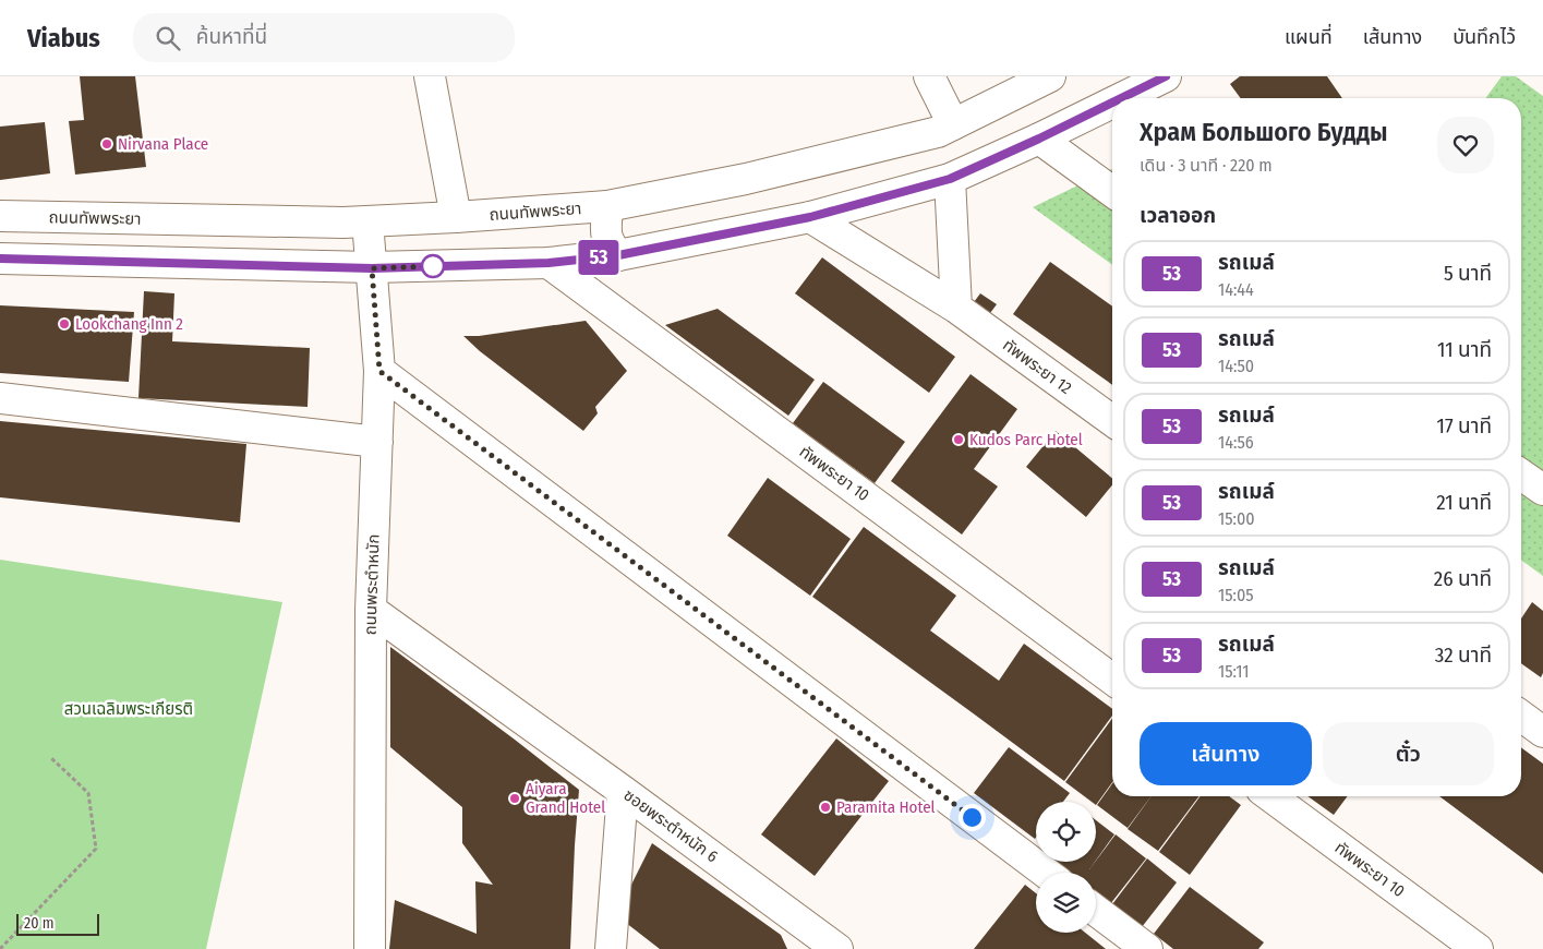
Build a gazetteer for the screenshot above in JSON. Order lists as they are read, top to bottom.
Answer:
{
  "streets": {
    "street": [
      "ถนนทัพพระยา",
      "ทัพพระยา 12",
      "ทัพพระยา 10",
      "ถนนพระตำหนัก",
      "ซอยพระตำหนัก 6"
    ]
  },
  "crossings": [
    ["ถนนทัพพระยา", "ถนนพระตำหนัก"],
    ["ถนนพระตำหนัก", "ซอยพระตำหนัก 6"]
  ],
  "parks": ["สวนเฉลิมพระเกียรติ"],
  "places": [
    "Nirvana Place",
    "Lookchang Inn 2",
    "Kudos Parc Hotel",
    "Aiyara Grand Hotel",
    "Paramita Hotel"
  ],
  "lines": ["bus line 53"],
  "scale_bar": "20 m",
  "page": {
    "header": "Viabus",
    "search": "ค้นหาที่นี่",
    "nav": ["แผนที่", "เส้นทาง", "บันทึกไว้"],
    "on_map": "53",
    "heading": [
      ["Храм Большого Будды", "เดิน · 3 นาที · 220 m"],
      "เวลาออก"
    ],
    "list": [
      {
        "mark": "53",
        "name": "รถเมล์",
        "note": "14:44",
        "value": "5 นาที"
      },
      {
        "mark": "53",
        "name": "รถเมล์",
        "note": "14:50",
        "value": "11 นาที"
      },
      {
        "mark": "53",
        "name": "รถเมล์",
        "note": "14:56",
        "value": "17 นาที"
      },
      {
        "mark": "53",
        "name": "รถเมล์",
        "note": "15:00",
        "value": "21 นาที"
      },
      {
        "mark": "53",
        "name": "รถเมล์",
        "note": "15:05",
        "value": "26 นาที"
      },
      {
        "mark": "53",
        "name": "รถเมล์",
        "note": "15:11",
        "value": "32 นาที"
      }
    ],
    "buttons": ["เส้นทาง", "ตั๋ว"],
    "scale": "20 m"
  }
}
